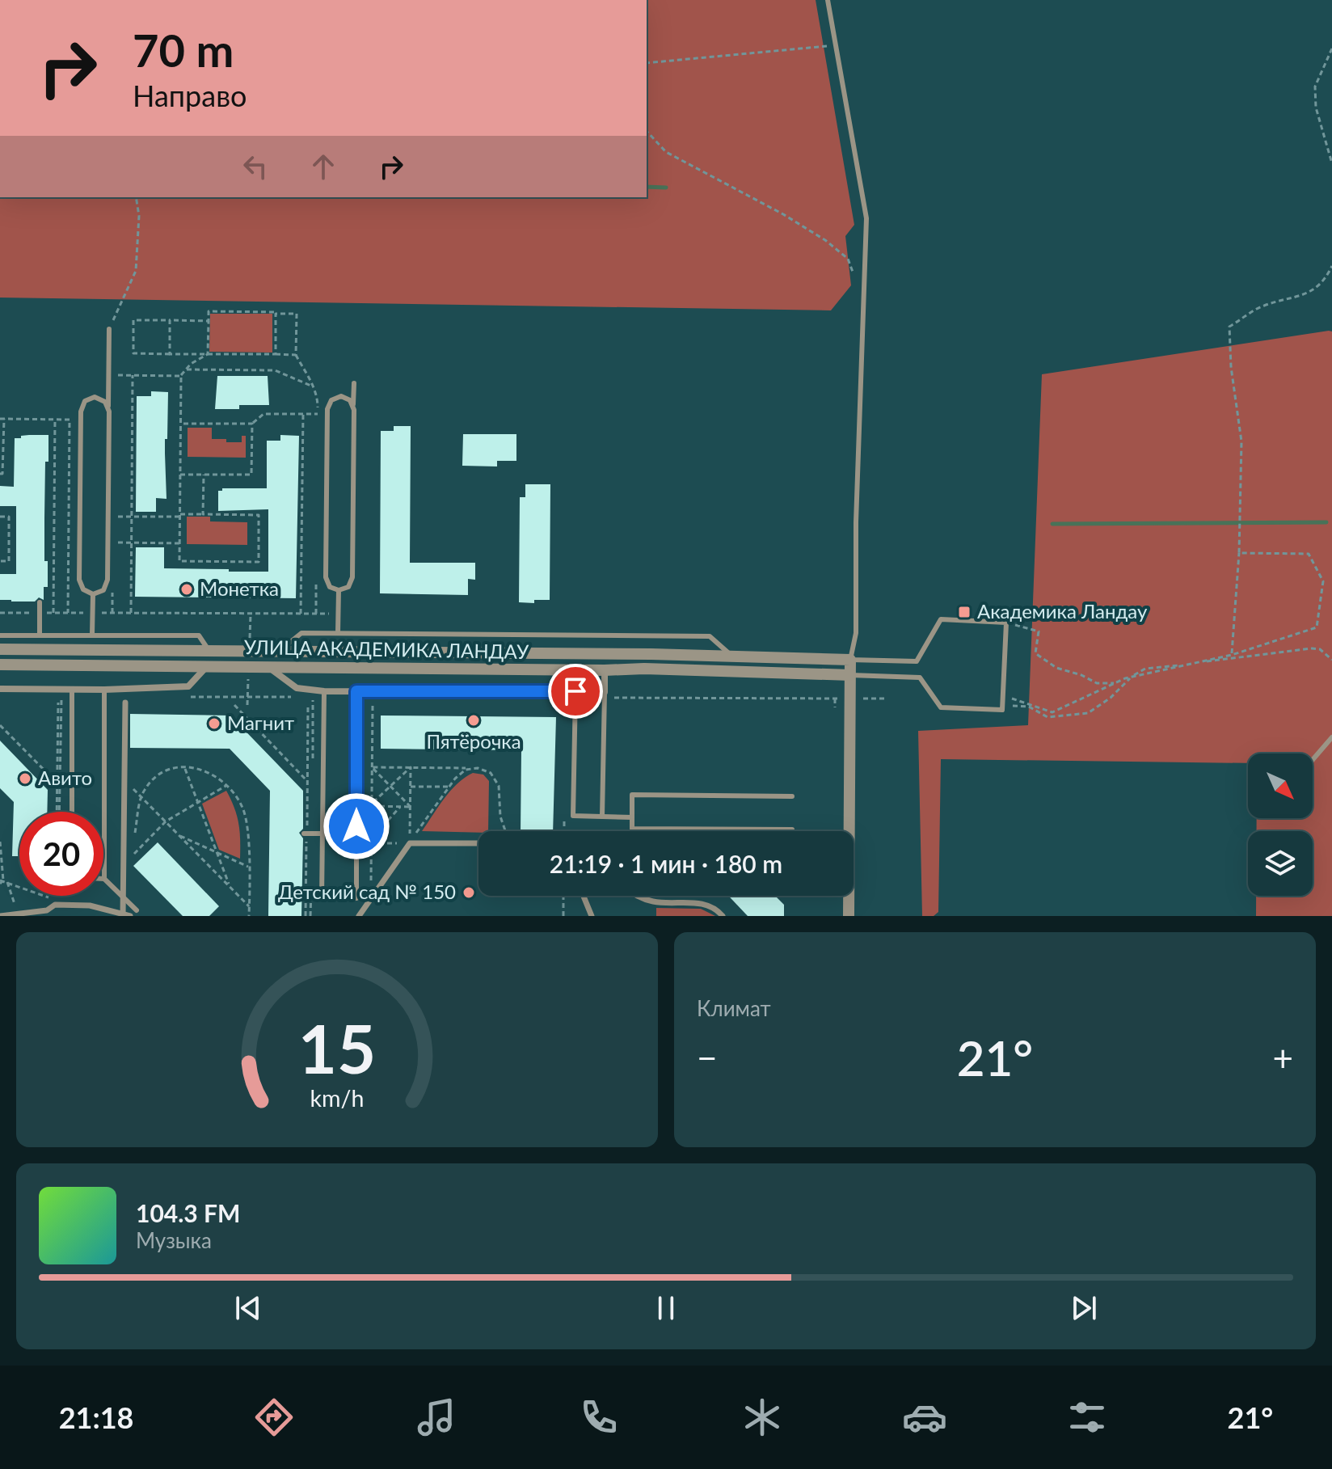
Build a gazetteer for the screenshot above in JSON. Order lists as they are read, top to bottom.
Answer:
{
  "streets": {
    "street": ["УЛИЦА АКАДЕМИКА ЛАНДАУ"]
  },
  "places": {
    "other": [
      "Монетка",
      "Пятёрочка",
      "Магнит",
      "Авито",
      "Детский сад № 150"
    ],
    "transit": ["Академика Ландау"]
  },
  "north": "bottom right",
  "page": {
    "turn": ["70 m", "Направо"],
    "limit": "20",
    "trip": "21:19 · 1 мин · 180 m",
    "tile": "Климат",
    "heat": ["−", "21°", "+"],
    "song": ["104.3 FM", "Музыка"],
    "tabs": ["21:18", "21°"],
    "gauge": ["15", "km/h"]
  }
}
